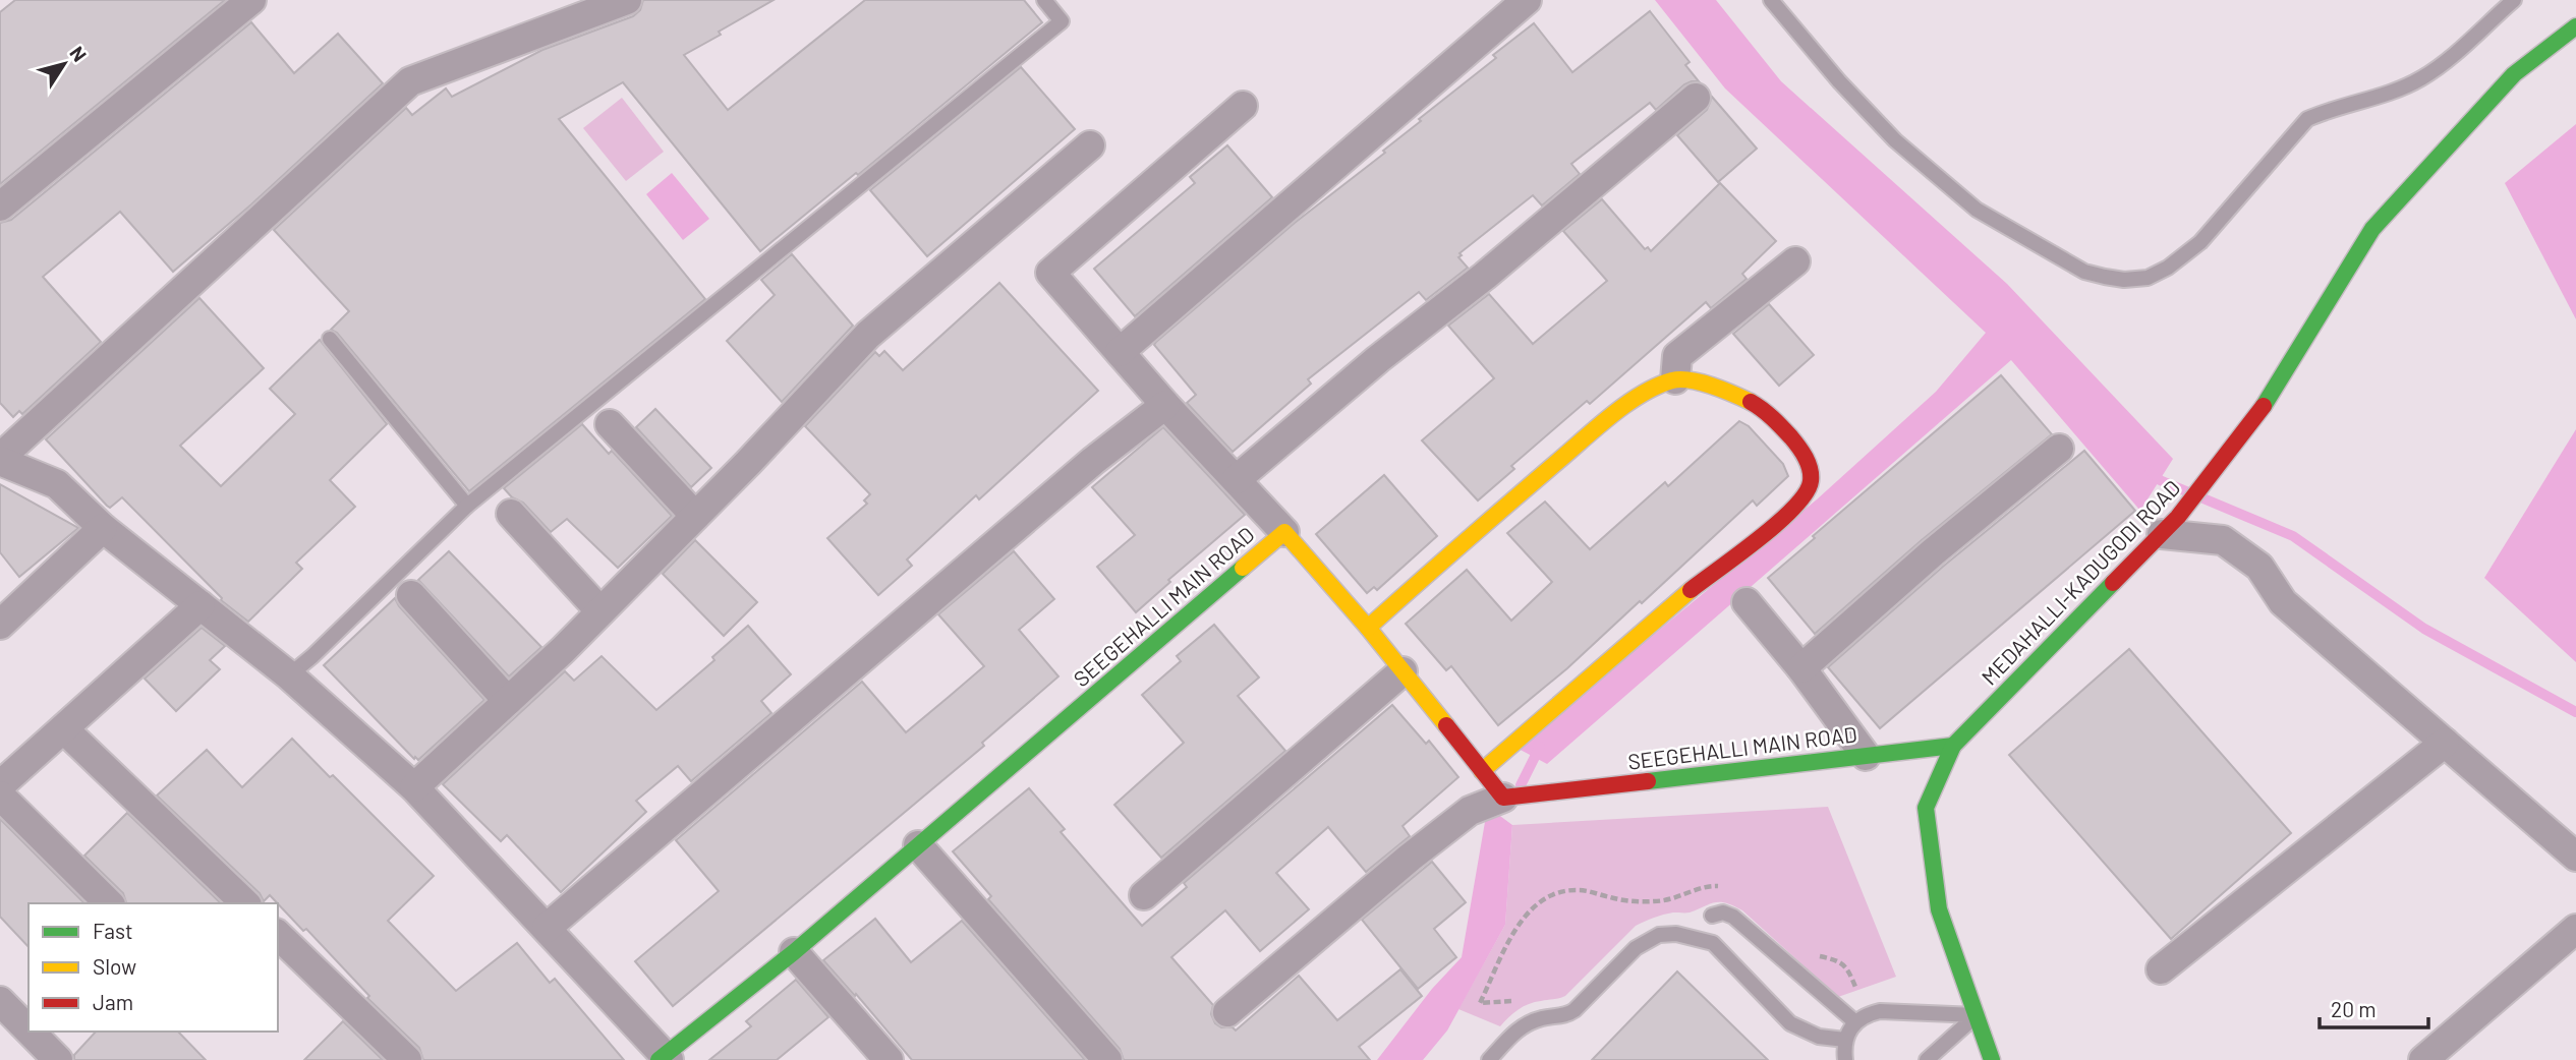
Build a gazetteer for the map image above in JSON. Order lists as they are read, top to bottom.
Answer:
{
  "streets": {
    "street": ["MEDAHALLI-KADUGODI ROAD", "SEEGEHALLI MAIN ROAD"]
  },
  "crossings": [
    ["MEDAHALLI-KADUGODI ROAD", "SEEGEHALLI MAIN ROAD"]
  ],
  "legend": ["Fast", "Slow", "Jam"],
  "scale_bar": "20 m",
  "north": "top right"
}
